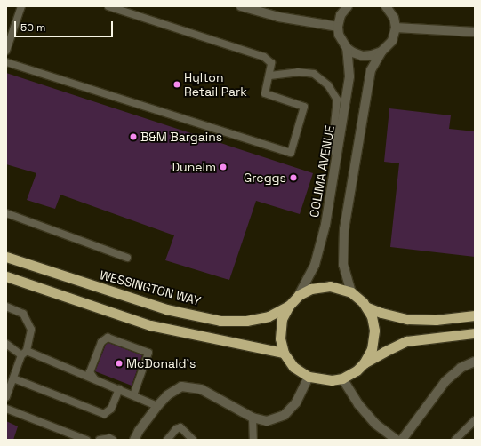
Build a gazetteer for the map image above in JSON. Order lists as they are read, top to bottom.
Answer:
{
  "streets": {
    "highway": ["WESSINGTON WAY"],
    "street": ["COLIMA AVENUE"]
  },
  "crossings": [
    ["COLIMA AVENUE", "WESSINGTON WAY"]
  ],
  "places": [
    "Hylton Retail Park",
    "B&M Bargains",
    "Dunelm",
    "Greggs",
    "McDonald's"
  ],
  "scale_bar": "50 m"
}
